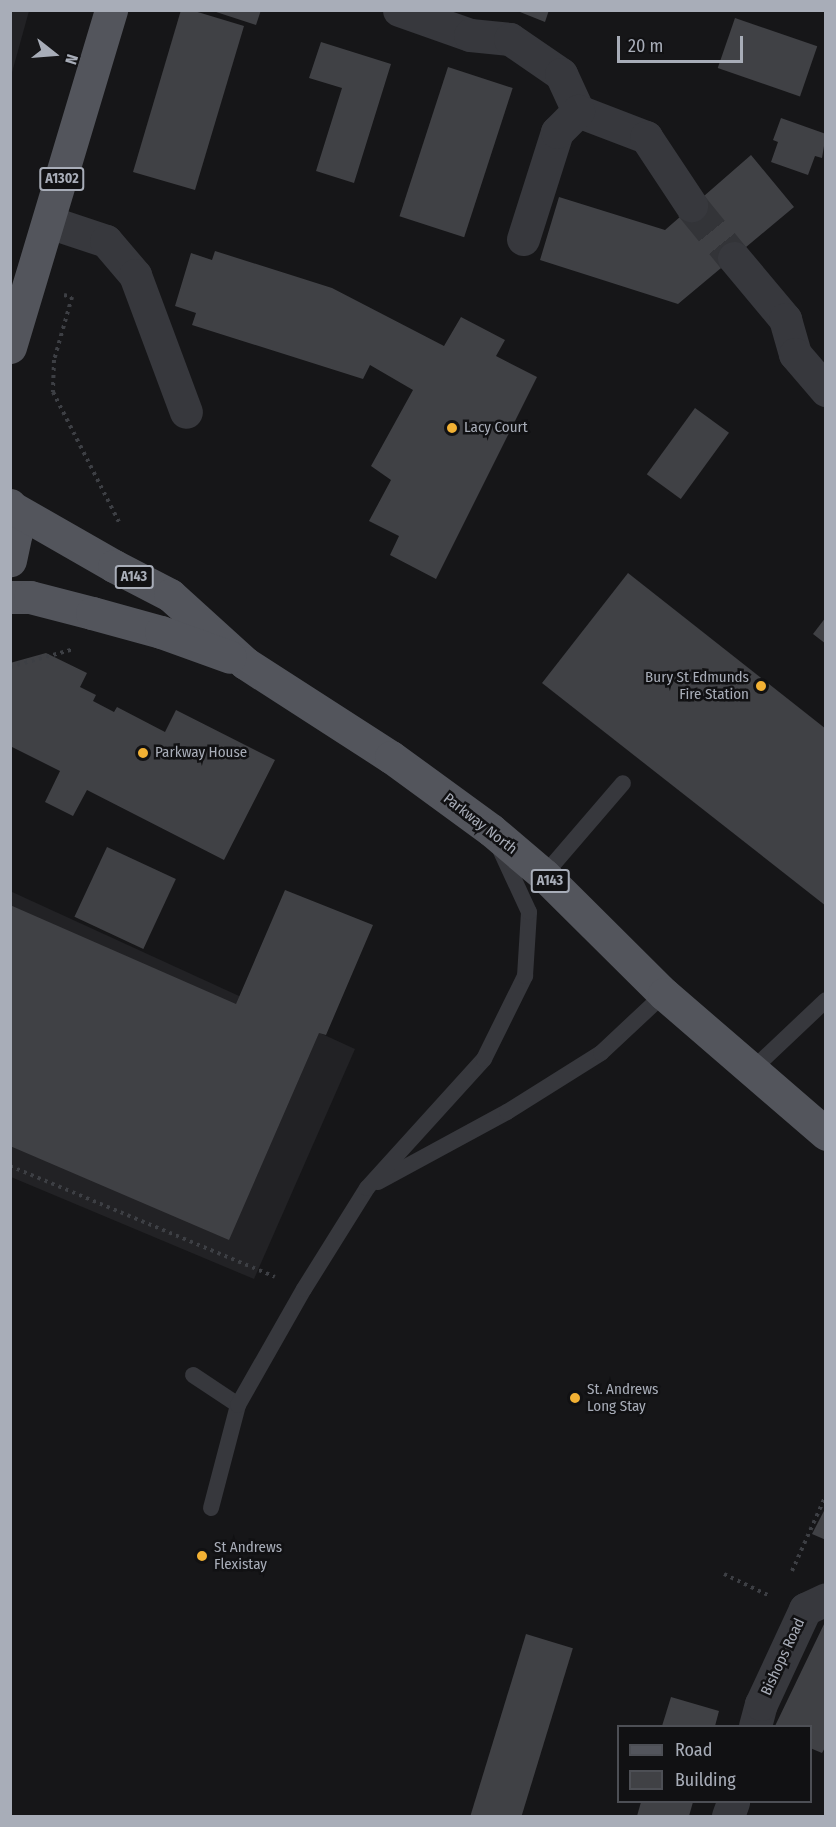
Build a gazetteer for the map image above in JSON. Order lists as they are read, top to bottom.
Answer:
{
  "streets": {
    "main road": ["A1302", "A143", "Parkway North"],
    "street": ["Bishops Road"]
  },
  "places": [
    "Lacy Court",
    "Bury St Edmunds Fire Station",
    "Parkway House",
    "St. Andrews Long Stay",
    "St Andrews Flexistay"
  ],
  "legend": ["Road", "Building"],
  "scale_bar": "20 m",
  "north": "right"
}
